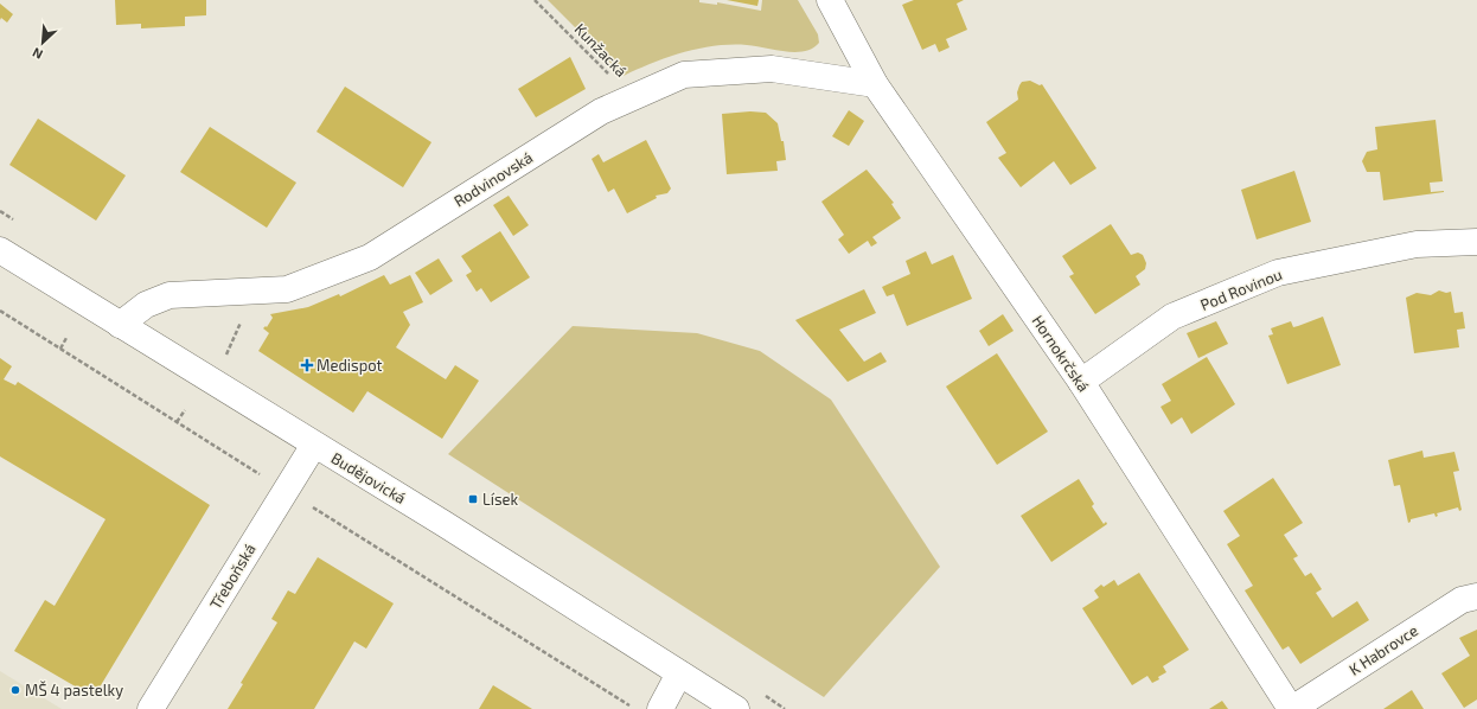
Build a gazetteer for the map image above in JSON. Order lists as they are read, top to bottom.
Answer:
{
  "streets": {
    "street": [
      "Rodvinovská",
      "Pod Rovinou",
      "Hornokrčská",
      "Budějovická",
      "Třeboňská",
      "K Habrovce"
    ],
    "path": ["Kunžacká"]
  },
  "crossings": [
    ["Kunžacká", "Rodvinovská"],
    ["Rodvinovská", "Hornokrčská"],
    ["Rodvinovská", "Budějovická"],
    ["Pod Rovinou", "Hornokrčská"],
    ["Hornokrčská", "K Habrovce"],
    ["Budějovická", "Třeboňská"]
  ],
  "places": {
    "health": ["Medispot"],
    "transit": ["Lísek"],
    "other": ["MŠ 4 pastelky"]
  },
  "north": "bottom left"
}
